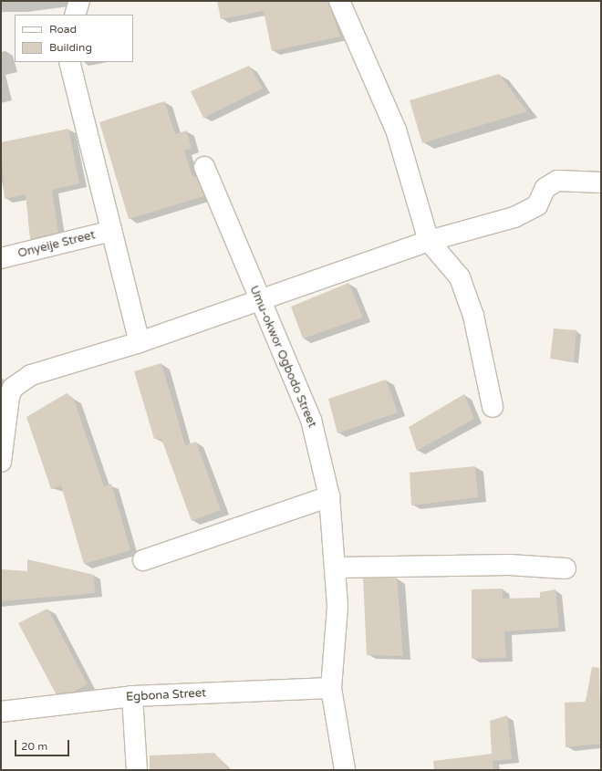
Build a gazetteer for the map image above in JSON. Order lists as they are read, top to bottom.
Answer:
{
  "streets": {
    "street": ["Onyeije Street", "Umu-okwor Ogbodo Street", "Egbona Street"]
  },
  "crossings": [
    ["Umu-okwor Ogbodo Street", "Egbona Street"]
  ],
  "legend": ["Road", "Building"],
  "scale_bar": "20 m"
}
